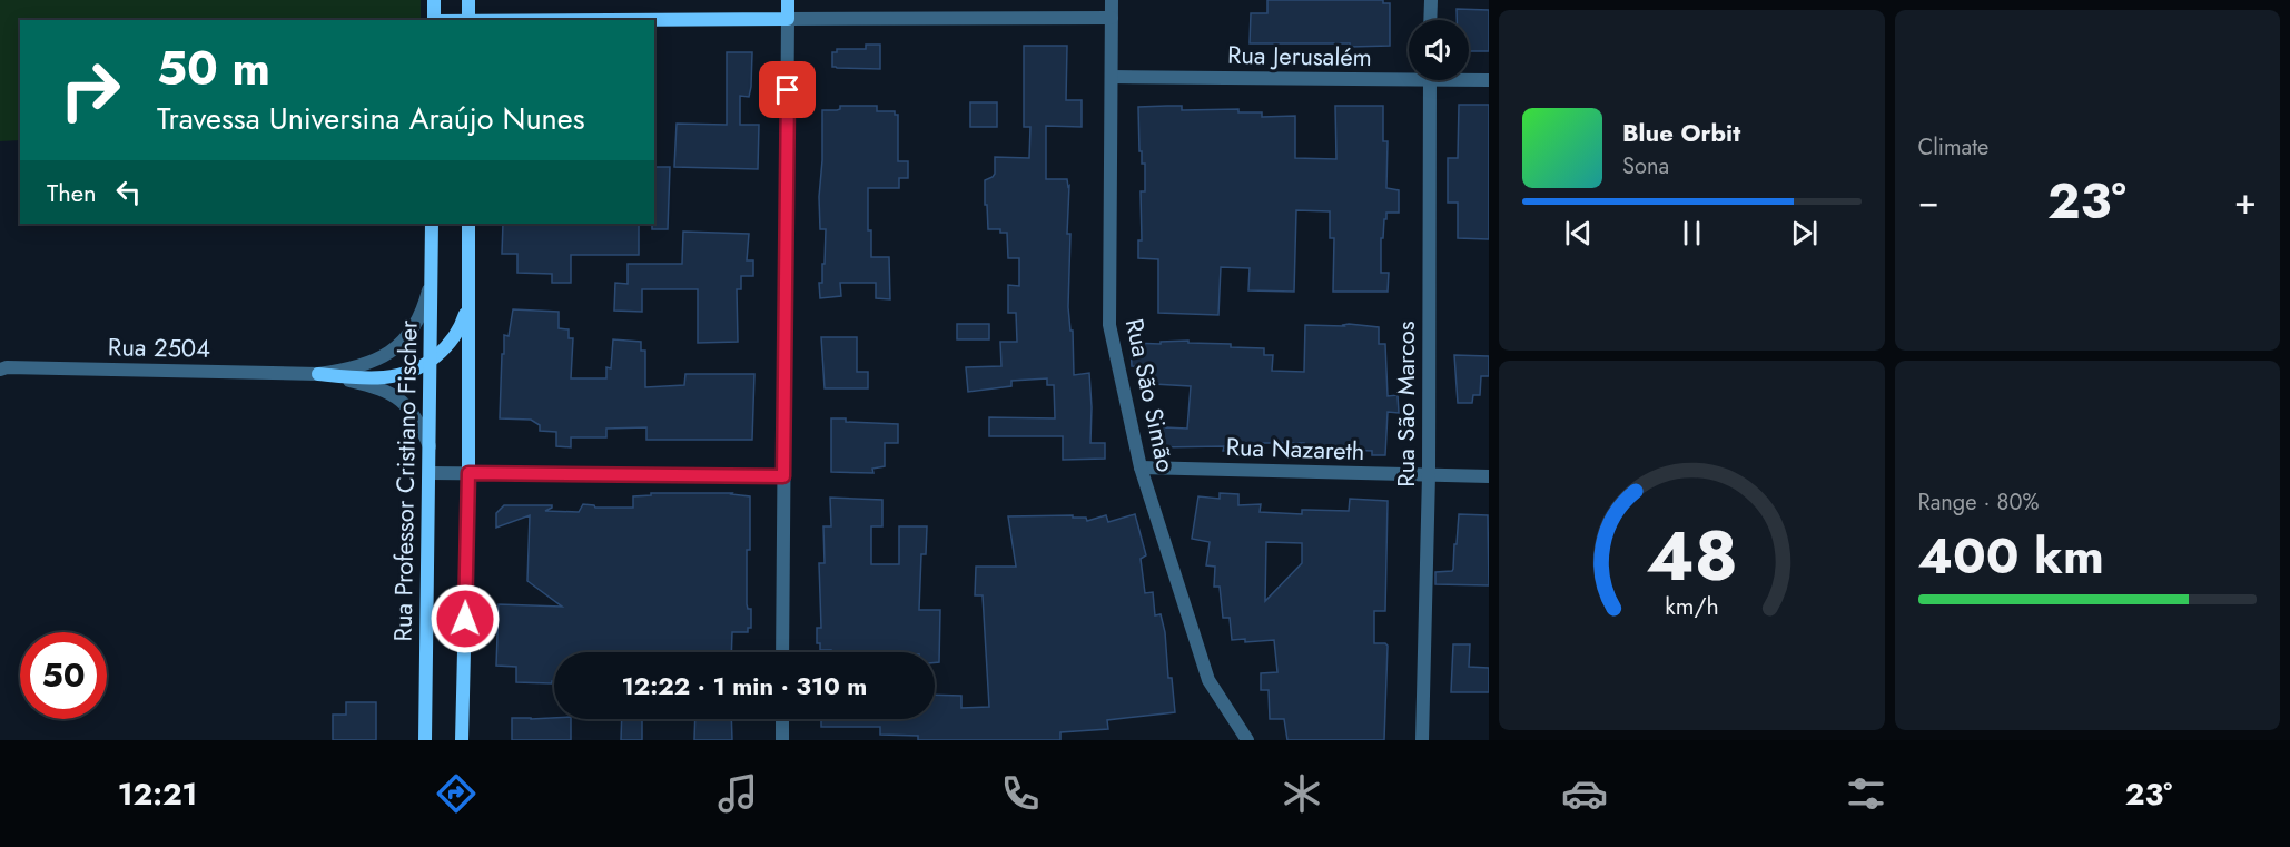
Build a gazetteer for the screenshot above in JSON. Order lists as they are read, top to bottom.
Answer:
{
  "streets": {
    "main road": ["Rua Professor Cristiano Fischer"],
    "street": [
      "Rua Jerusalém",
      "Rua 2504",
      "Rua São Simão",
      "Rua São Marcos",
      "Rua Nazareth"
    ]
  },
  "crossings": [
    ["Rua Jerusalém", "Rua São Simão"],
    ["Rua 2504", "Rua Professor Cristiano Fischer"],
    ["Rua São Simão", "Rua Nazareth"],
    ["Rua São Marcos", "Rua Nazareth"]
  ],
  "page": {
    "tile": [
      "Climate",
      ["Range · 80%", "400 km"]
    ],
    "turn": ["50 m", "Travessa Universina Araújo Nunes"],
    "song": ["Blue Orbit", "Sona"],
    "then": "Then",
    "heat": ["−", "23°", "+"],
    "limit": "50",
    "trip": "12:22 · 1 min · 310 m",
    "tabs": ["12:21", "23°"],
    "gauge": ["48", "km/h"]
  }
}
